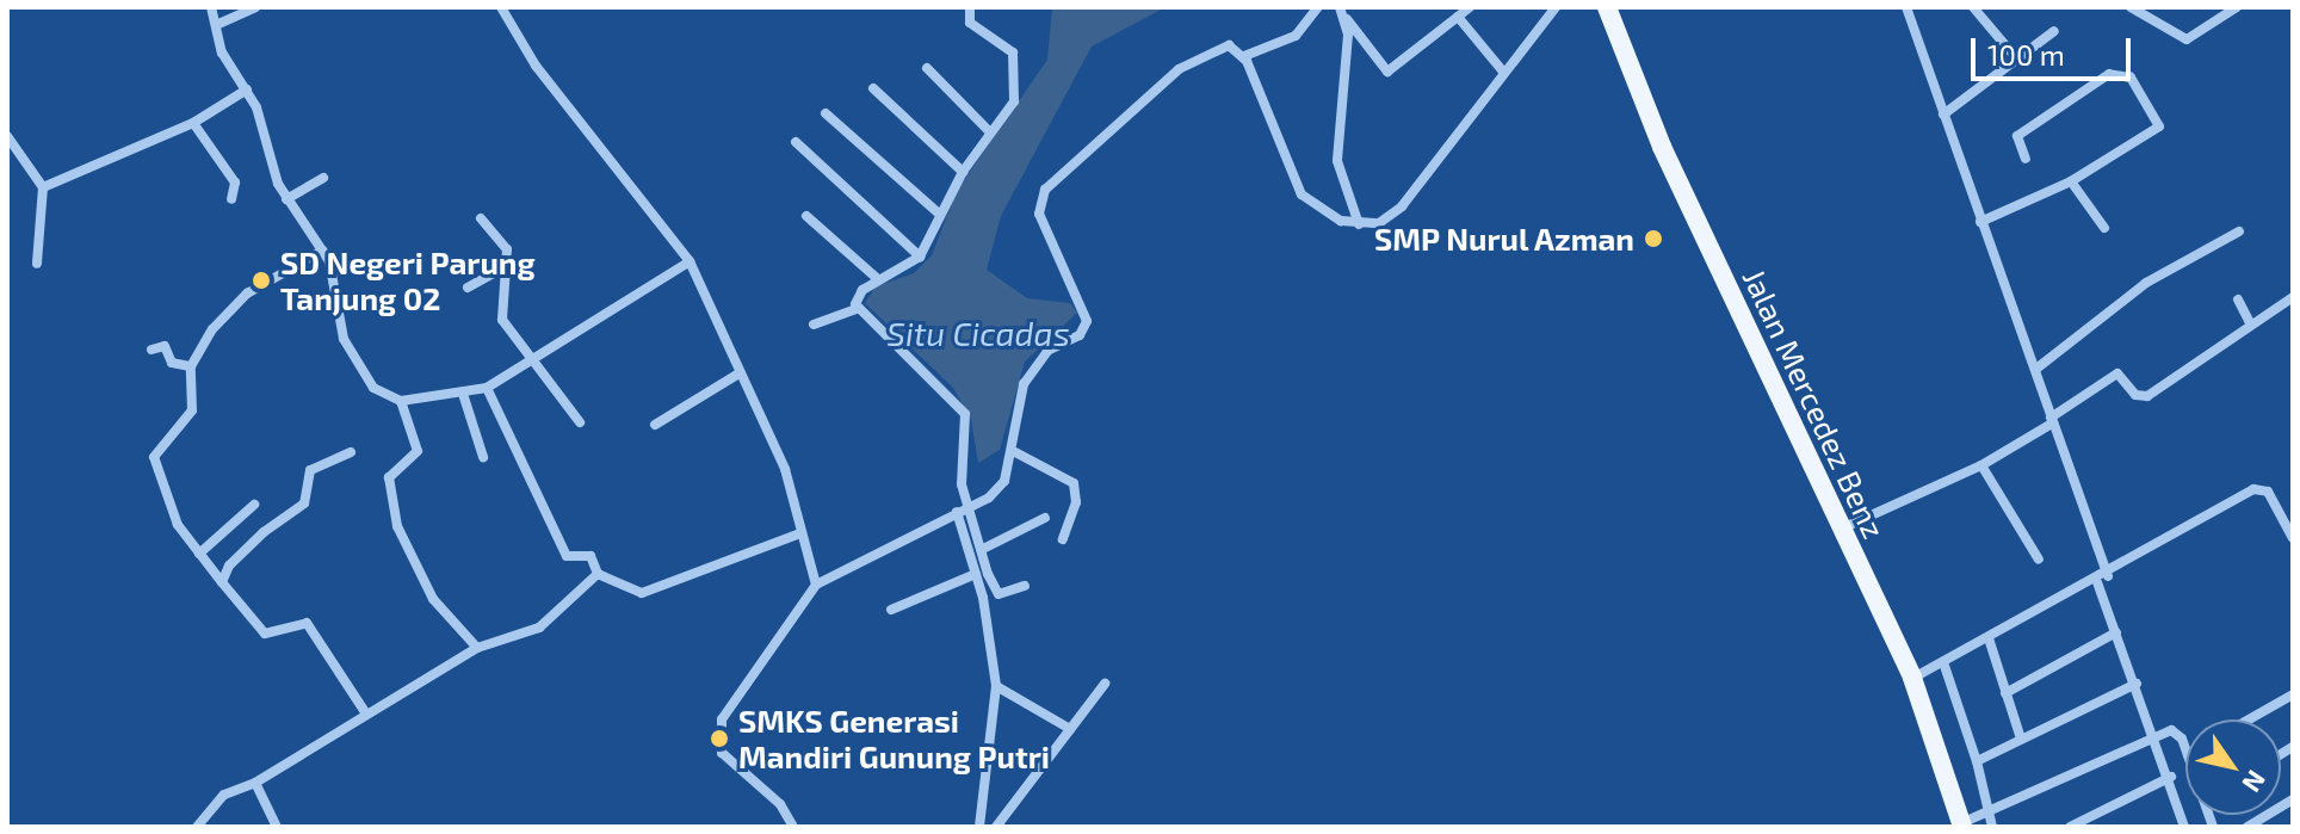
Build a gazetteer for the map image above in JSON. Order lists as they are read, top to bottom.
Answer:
{
  "streets": {
    "main road": ["Jalan Mercedez Benz"]
  },
  "water": ["Situ Cicadas"],
  "places": ["SMP Nurul Azman", "SD Negeri Parung Tanjung 02", "SMKS Generasi Mandiri Gunung Putri"],
  "scale_bar": "100 m",
  "north": "bottom right"
}
